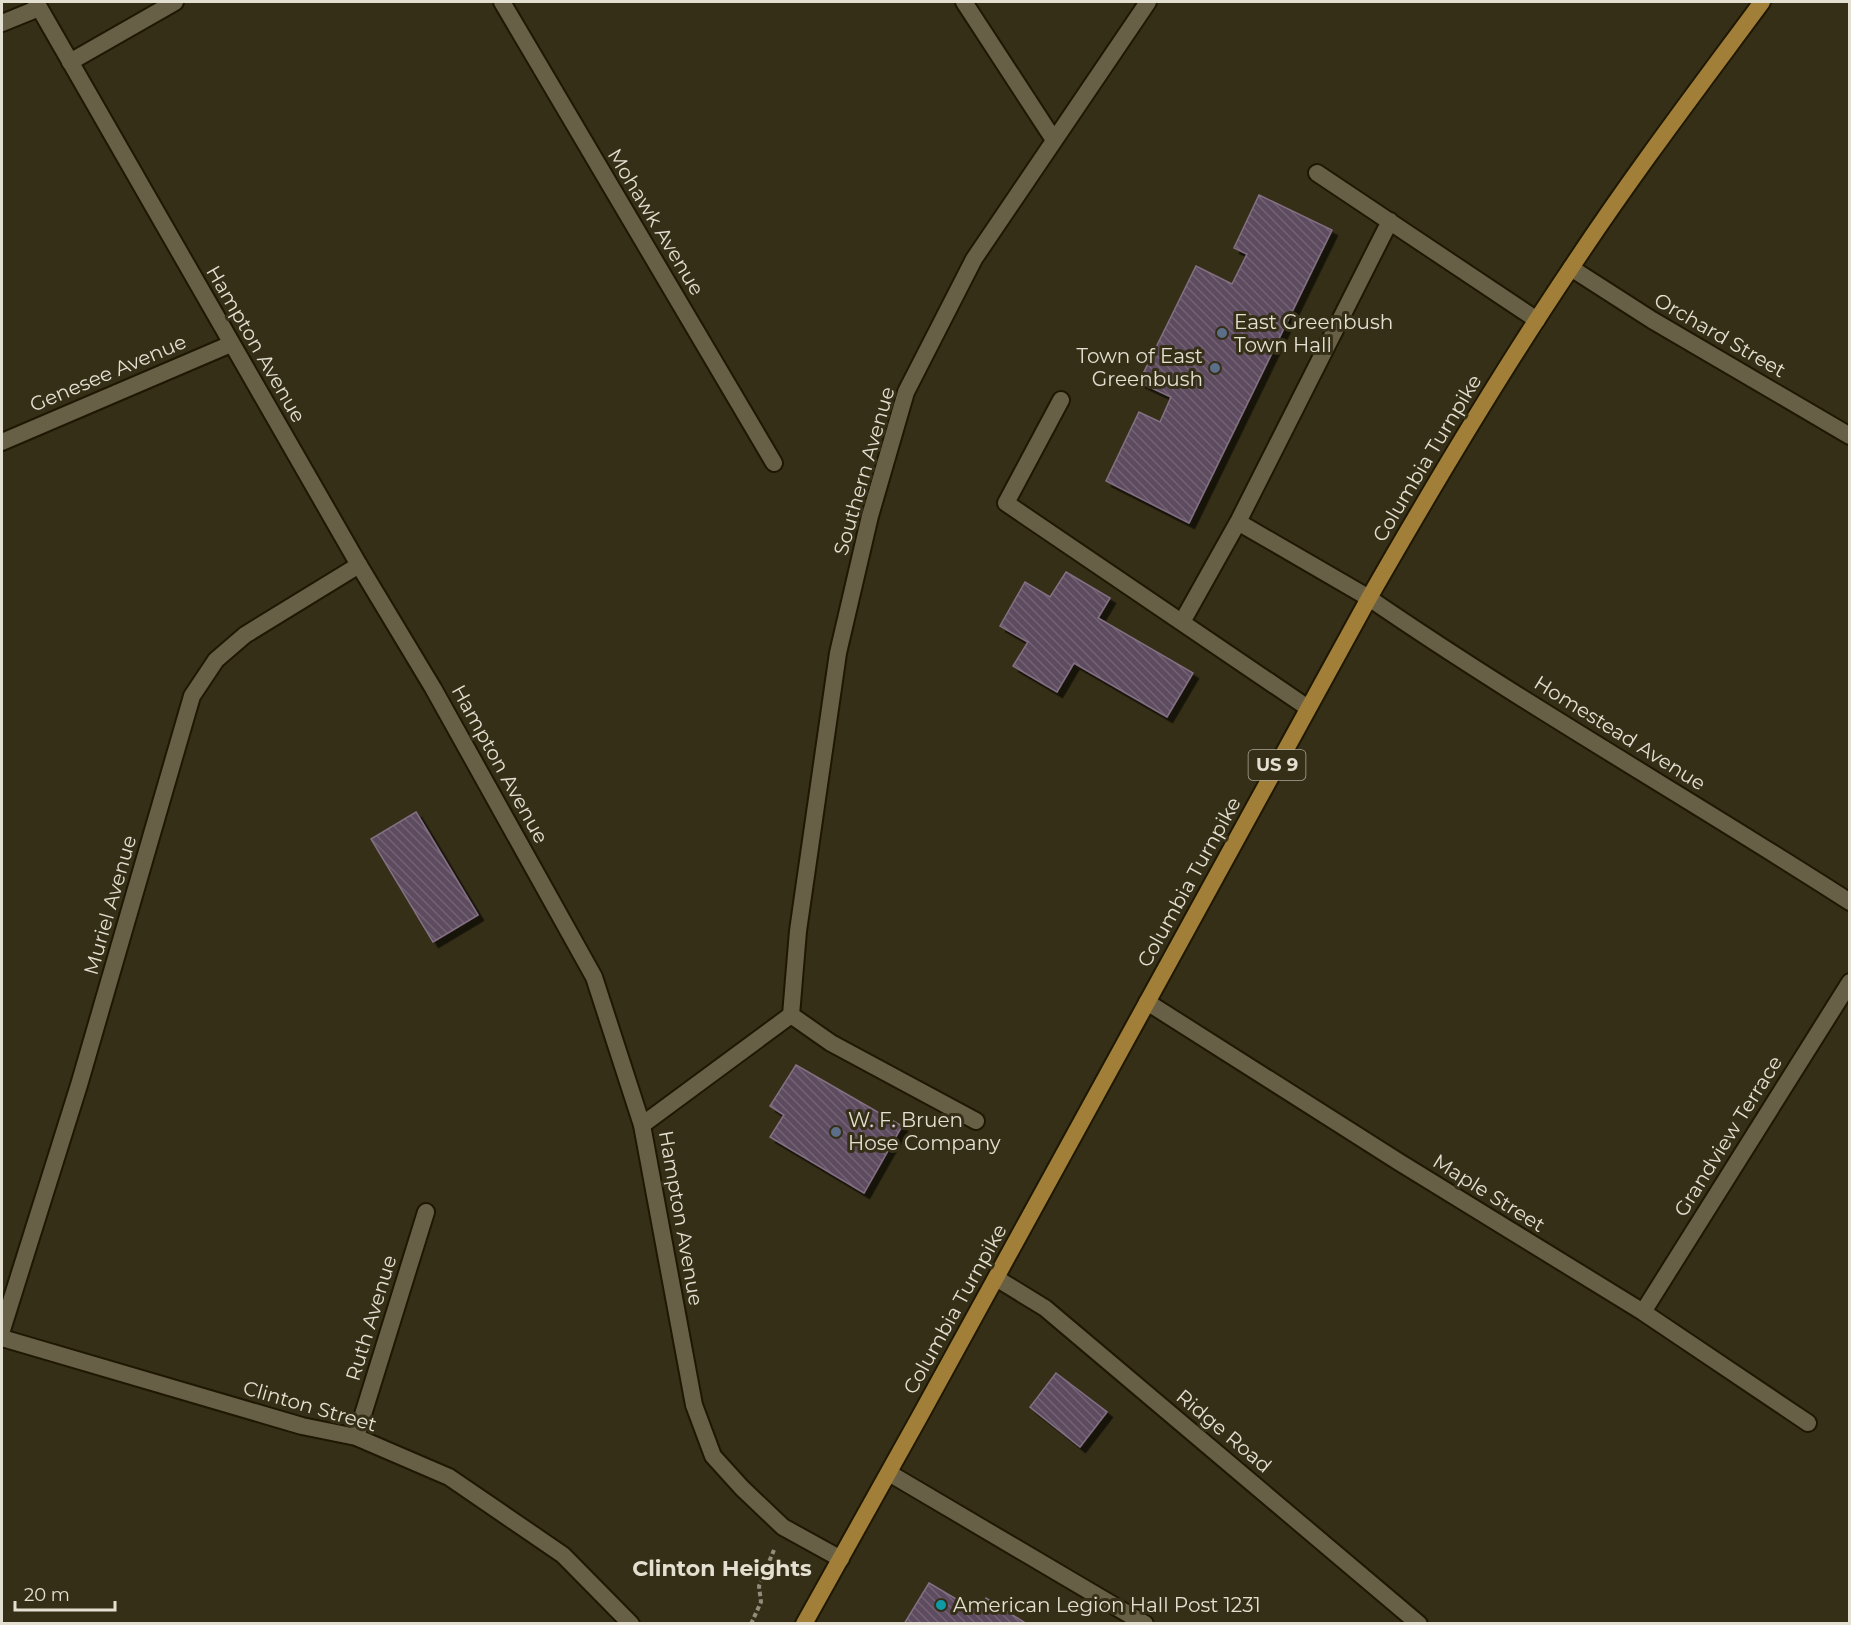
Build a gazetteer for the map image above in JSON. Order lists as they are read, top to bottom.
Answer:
{
  "streets": {
    "main road": ["Columbia Turnpike", "US 9"],
    "street": [
      "Mohawk Avenue",
      "Orchard Street",
      "Hampton Avenue",
      "Genesee Avenue",
      "Southern Avenue",
      "Homestead Avenue",
      "Muriel Avenue",
      "Grandview Terrace",
      "Maple Street",
      "Ruth Avenue",
      "Clinton Street",
      "Ridge Road"
    ]
  },
  "crossings": [
    ["Orchard Street", "Columbia Turnpike"],
    ["Hampton Avenue", "Genesee Avenue"],
    ["Hampton Avenue", "Columbia Turnpike"],
    ["Hampton Avenue", "Muriel Avenue"],
    ["Columbia Turnpike", "Homestead Avenue"],
    ["Columbia Turnpike", "Maple Street"],
    ["Columbia Turnpike", "Ridge Road"],
    ["Grandview Terrace", "Maple Street"],
    ["Ruth Avenue", "Clinton Street"]
  ],
  "districts": ["Clinton Heights"],
  "places": [
    "East Greenbush Town Hall",
    "Town of East Greenbush",
    "W. F. Bruen Hose Company",
    "American Legion Hall Post 1231"
  ],
  "scale_bar": "20 m"
}
